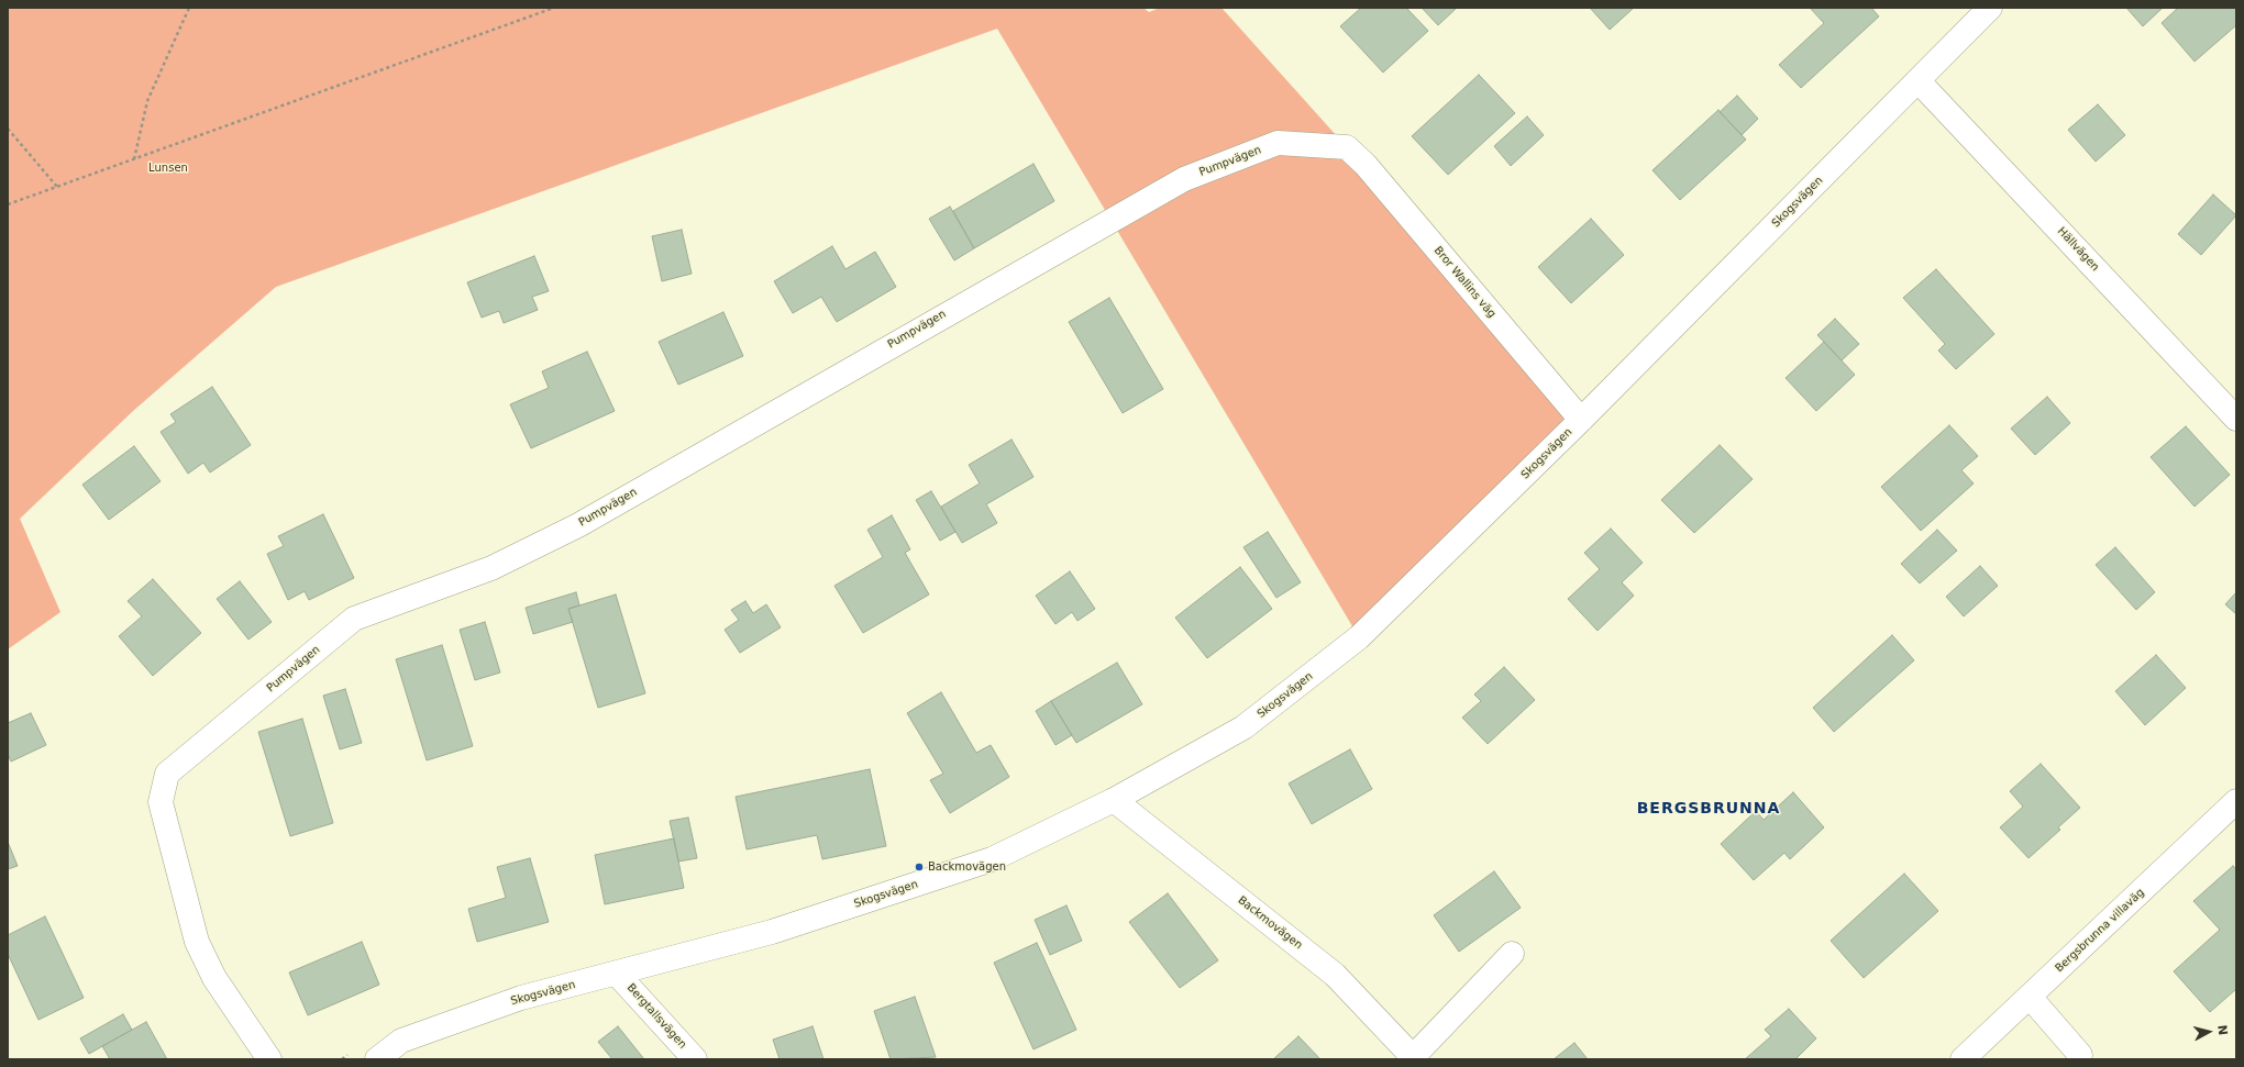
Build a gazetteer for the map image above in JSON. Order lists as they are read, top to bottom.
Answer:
{
  "streets": {
    "street": [
      "Pumpvägen",
      "Skogsvägen",
      "Hällvägen",
      "Bror Wallins väg",
      "Backmovägen",
      "Bergsbrunna villaväg",
      "Bergtallsvägen"
    ]
  },
  "crossings": [
    ["Pumpvägen", "Bror Wallins väg"],
    ["Skogsvägen", "Hällvägen"],
    ["Skogsvägen", "Bror Wallins väg"],
    ["Skogsvägen", "Backmovägen"],
    ["Skogsvägen", "Bergtallsvägen"]
  ],
  "districts": ["BERGSBRUNNA"],
  "parks": ["Lunsen"],
  "places": ["Backmovägen"],
  "north": "right"
}
